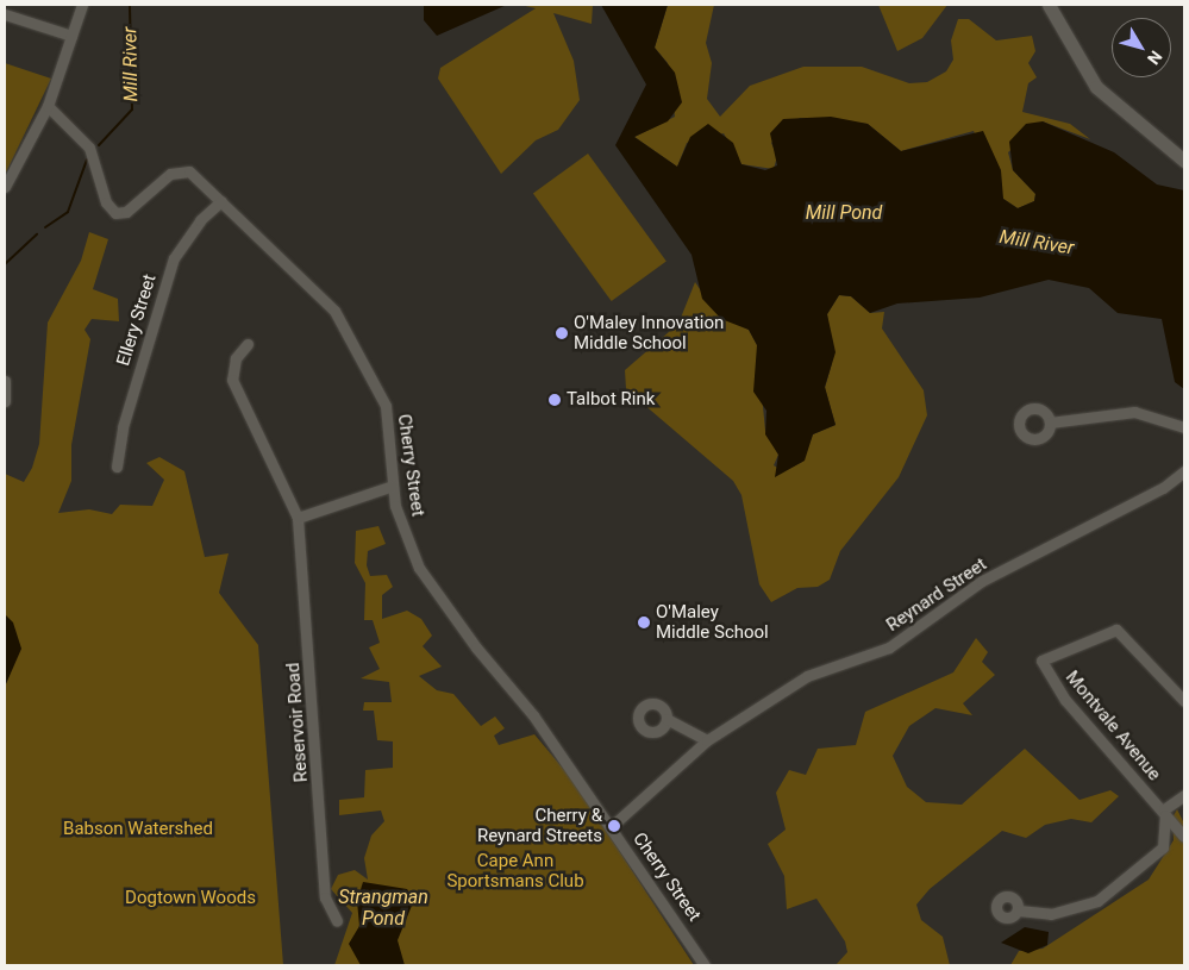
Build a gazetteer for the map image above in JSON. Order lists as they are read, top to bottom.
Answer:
{
  "streets": {
    "street": [
      "Ellery Street",
      "Cherry Street",
      "Reynard Street",
      "Reservoir Road",
      "Montvale Avenue"
    ]
  },
  "crossings": [
    ["Ellery Street", "Cherry Street"],
    ["Cherry Street", "Reynard Street"]
  ],
  "water": ["Mill River", "Mill Pond", "Strangman Pond"],
  "parks": ["Babson Watershed", "Cape Ann Sportsmans Club", "Dogtown Woods"],
  "places": [
    "O'Maley Innovation Middle School",
    "Talbot Rink",
    "O'Maley Middle School",
    "Cherry & Reynard Streets"
  ],
  "north": "bottom right"
}
